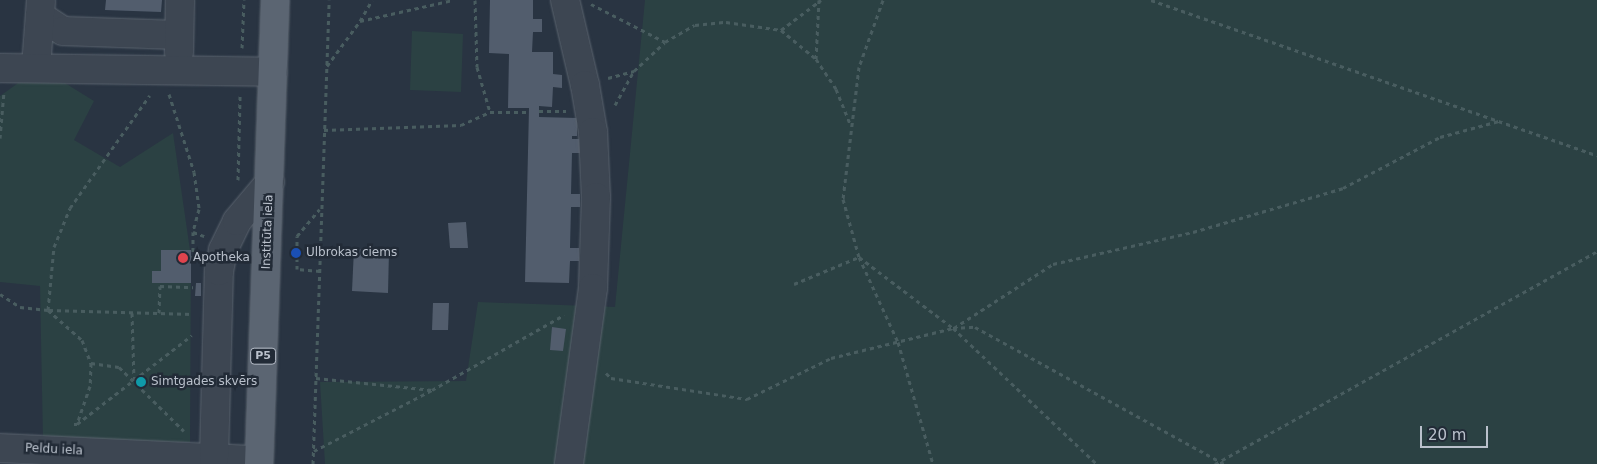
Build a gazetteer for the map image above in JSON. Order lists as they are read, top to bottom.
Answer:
{
  "streets": {
    "main road": ["Institūta iela", "P5"],
    "street": ["Peldu iela"]
  },
  "crossings": [
    ["Institūta iela", "Peldu iela"]
  ],
  "places": ["Ulbrokas ciems", "Apotheka", "Simtgades skvērs"],
  "scale_bar": "20 m"
}
